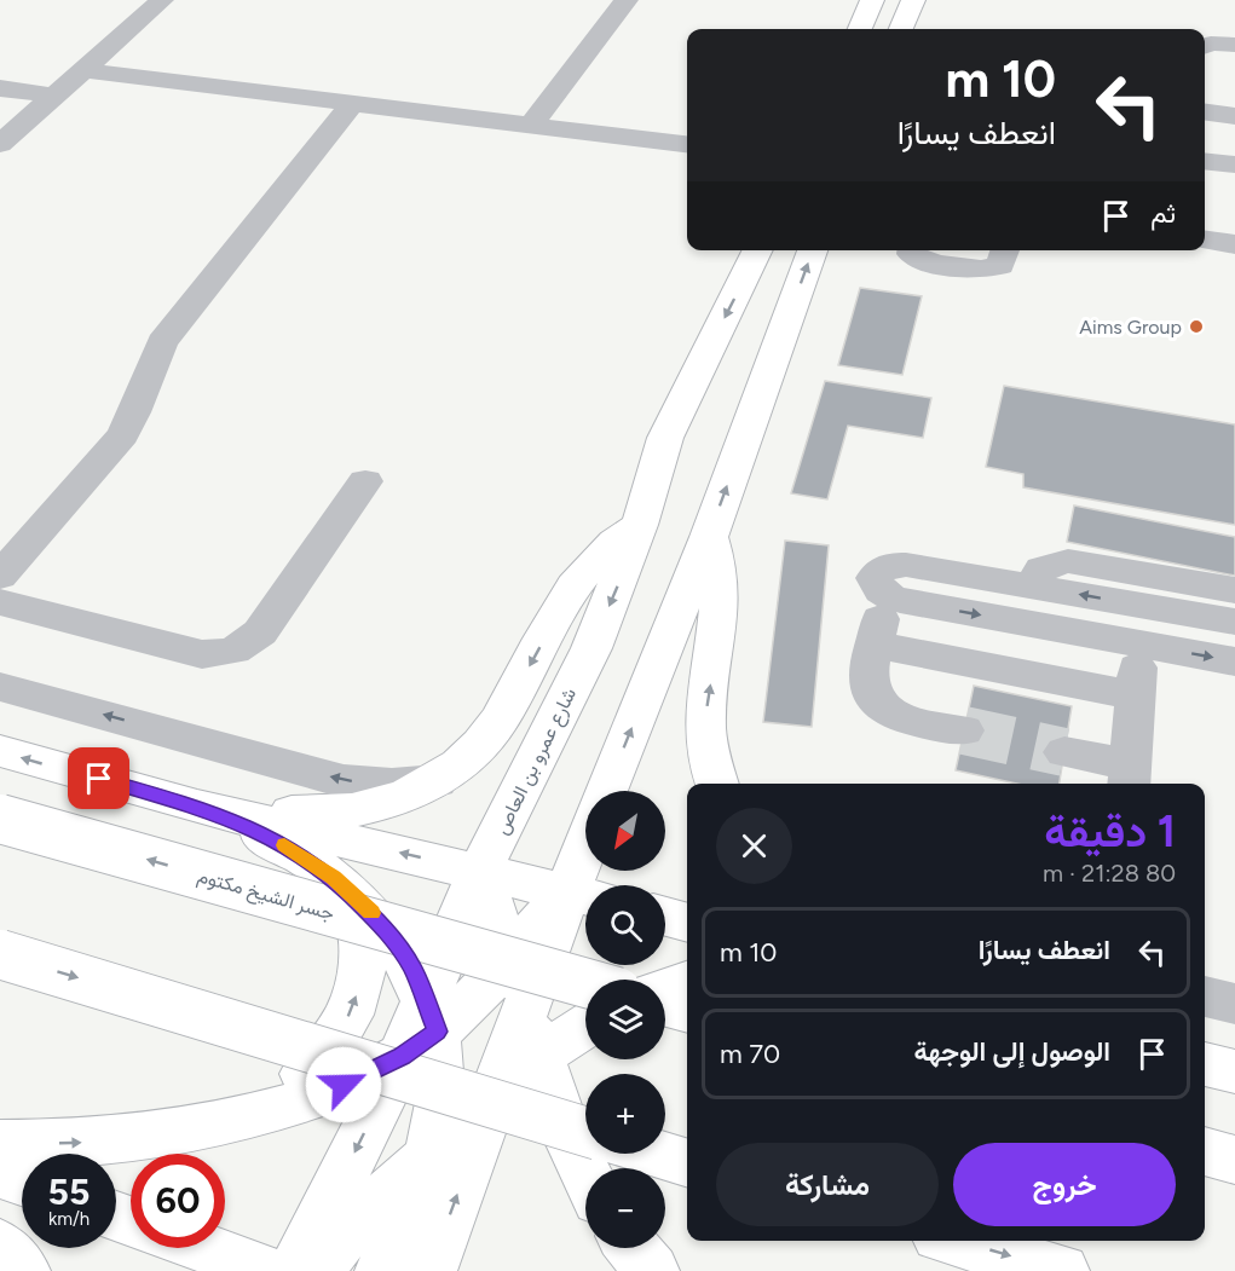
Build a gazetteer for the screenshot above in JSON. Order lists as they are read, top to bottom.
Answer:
{
  "streets": {
    "main road": ["شارع عمرو بن العاص", "جسر الشيخ مكتوم"]
  },
  "places": ["Aims Group"],
  "north": "bottom left",
  "page": {
    "turn": ["10 m", "انعطف يسارًا"],
    "then": "ثم",
    "heading": ["1 دقيقة", "80 m · 21:28"],
    "map_buttons": ["+", "−"],
    "list": [
      {
        "name": "انعطف يسارًا",
        "value": "10 m"
      },
      {
        "name": "الوصول إلى الوجهة",
        "value": "70 m"
      }
    ],
    "buttons": ["خروج", "مشاركة"],
    "speed": "55 km/h",
    "limit": "60"
  }
}
